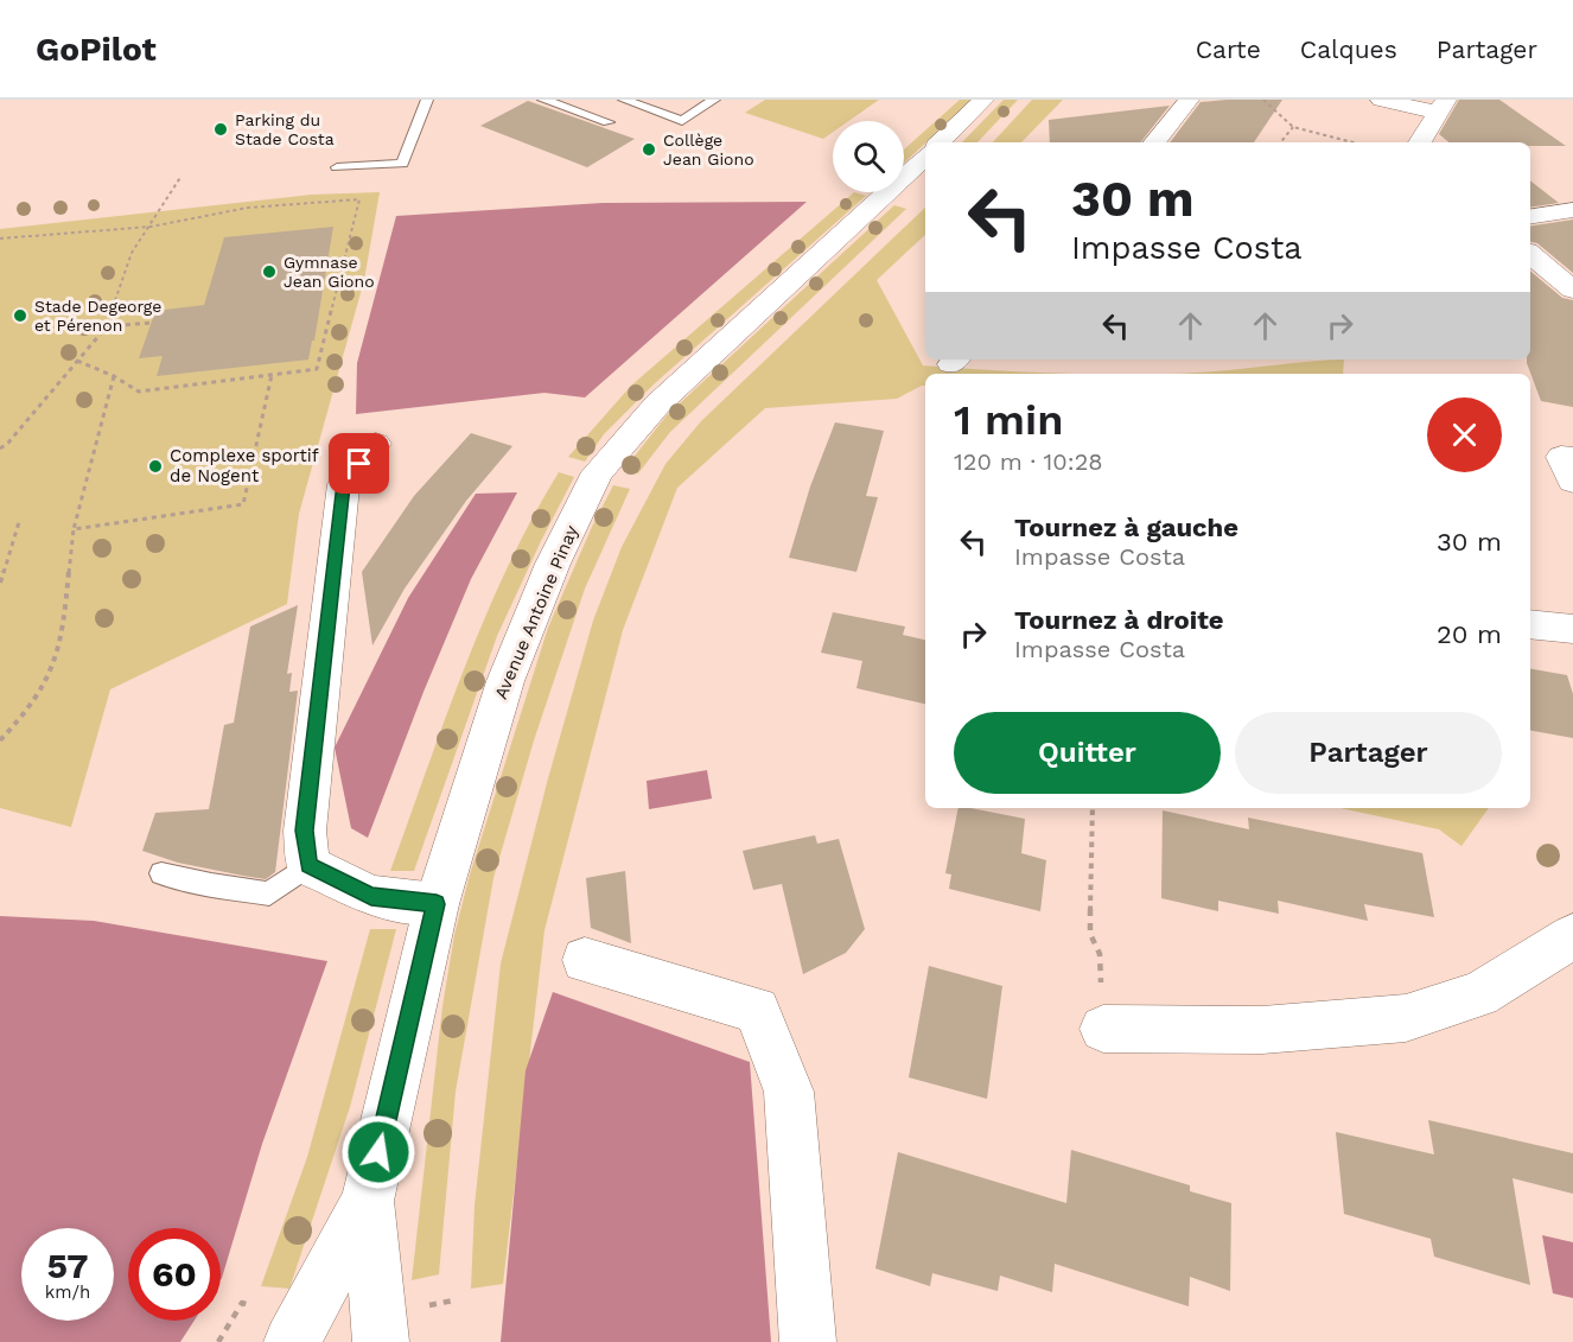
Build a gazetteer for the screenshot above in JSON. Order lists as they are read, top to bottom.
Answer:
{
  "streets": {
    "street": ["Avenue Antoine Pinay"]
  },
  "places": [
    "Parking du Stade Costa",
    "Collège Jean Giono",
    "Gymnase Jean Giono",
    "Stade Degeorge et Pérenon",
    "Complexe sportif de Nogent"
  ],
  "page": {
    "header": "GoPilot",
    "nav": ["Carte", "Calques", "Partager"],
    "turn": ["30 m", "Impasse Costa"],
    "heading": ["1 min", "120 m · 10:28"],
    "list": [
      {
        "name": "Tournez à gauche",
        "note": "Impasse Costa",
        "value": "30 m"
      },
      {
        "name": "Tournez à droite",
        "note": "Impasse Costa",
        "value": "20 m"
      }
    ],
    "buttons": ["Quitter", "Partager"],
    "speed": "57 km/h",
    "limit": "60"
  }
}
